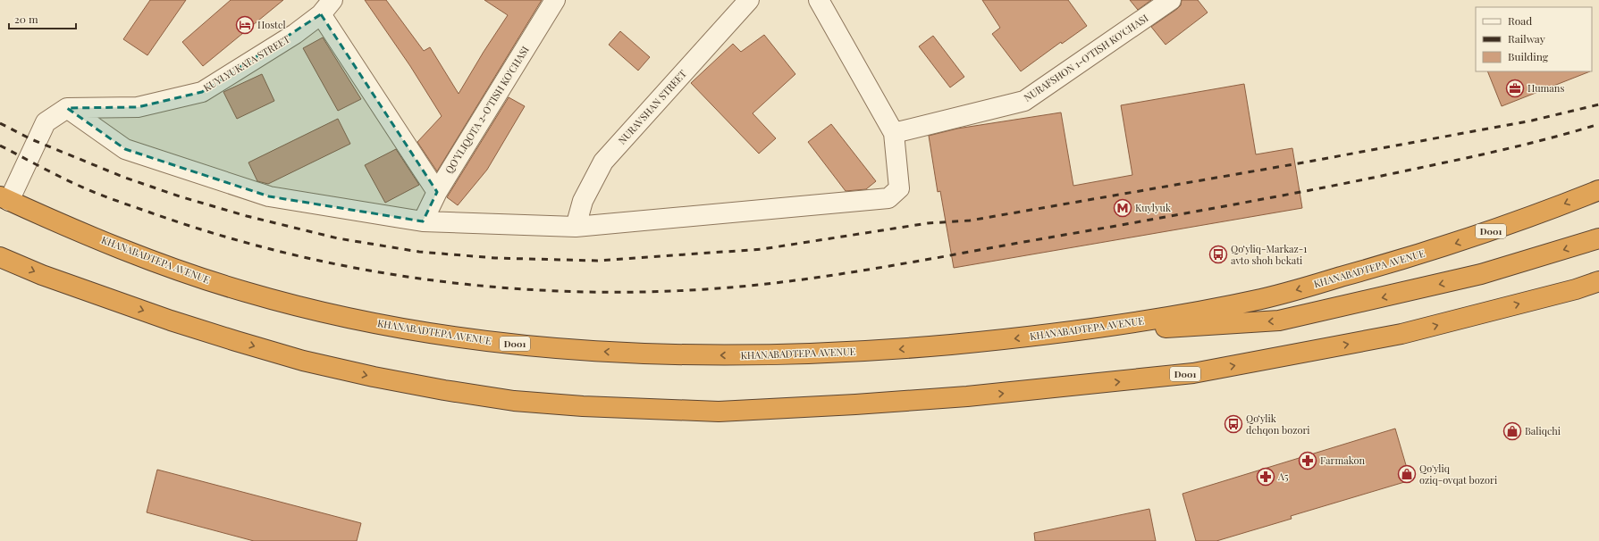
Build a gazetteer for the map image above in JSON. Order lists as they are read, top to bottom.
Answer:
{
  "streets": {
    "highway": ["D001", "KHANABADTEPA AVENUE"],
    "street": [
      "NURAFSHON 1-O'TISH KO'CHASI",
      "KUYLYUKATA STREET",
      "NURAVSHAN STREET",
      "QO'YLIQOTA 2-O'TISH KO'CHASI"
    ]
  },
  "places": {
    "hotel": ["Hostel"],
    "office": ["Humans"],
    "metro station": ["Kuylyuk"],
    "bus stop": ["Qoʻyliq-Markaz-1 avto shoh bekati", "Qo‘ylik dehqon bozori"],
    "shop": ["Baliqchi", "Qo'yliq oziq-ovqat bozori"],
    "pharmacy": ["Farmakon", "A5"]
  },
  "legend": ["Road", "Railway", "Building"],
  "scale_bar": "20 m"
}
